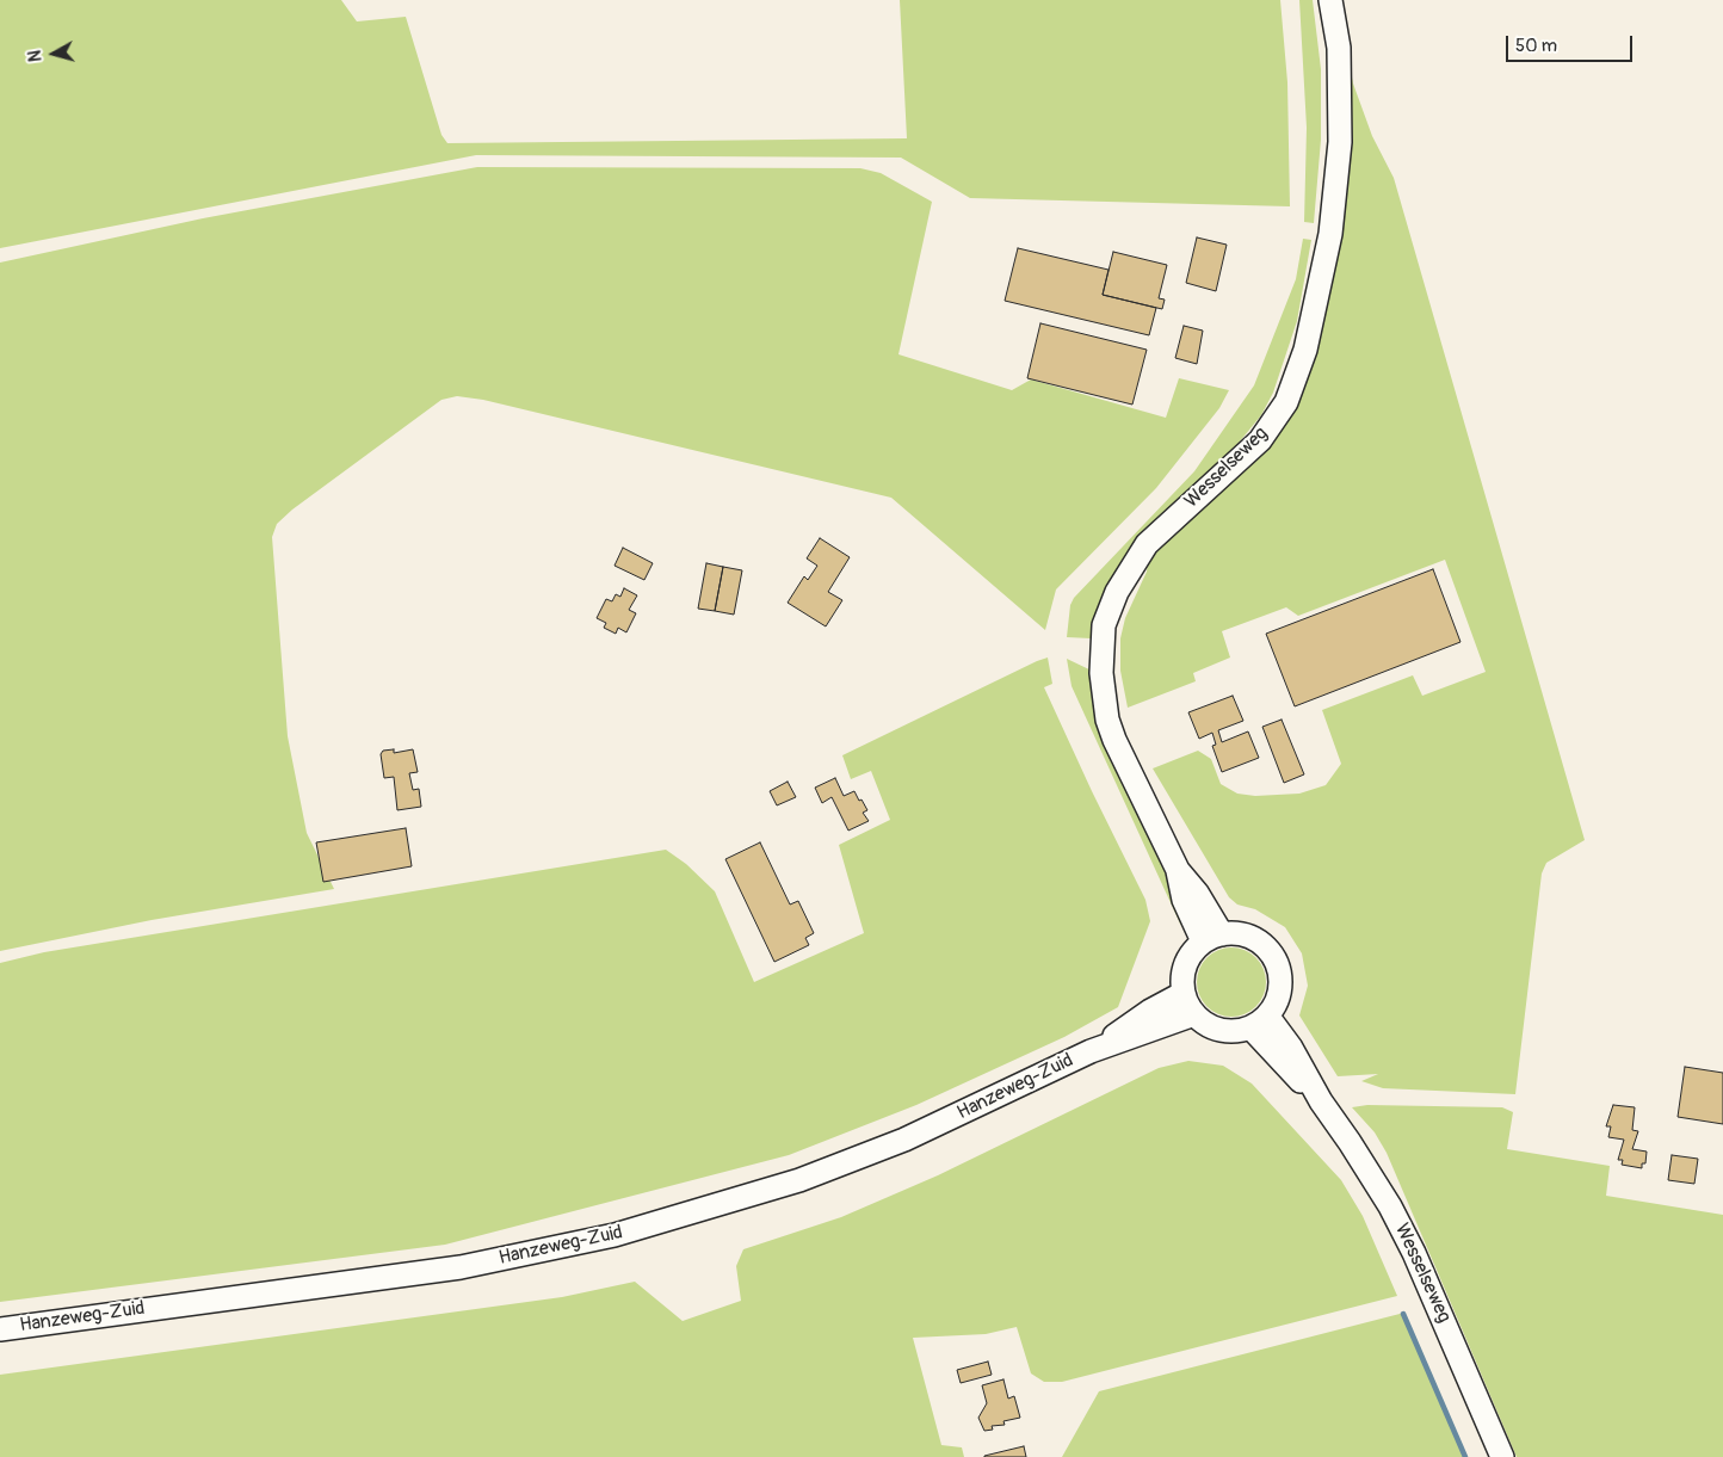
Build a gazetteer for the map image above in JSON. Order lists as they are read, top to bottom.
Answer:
{
  "streets": {
    "main road": ["Wesselseweg", "Hanzeweg-Zuid"]
  },
  "crossings": [
    ["Wesselseweg", "Hanzeweg-Zuid"]
  ],
  "scale_bar": "50 m",
  "north": "left"
}
